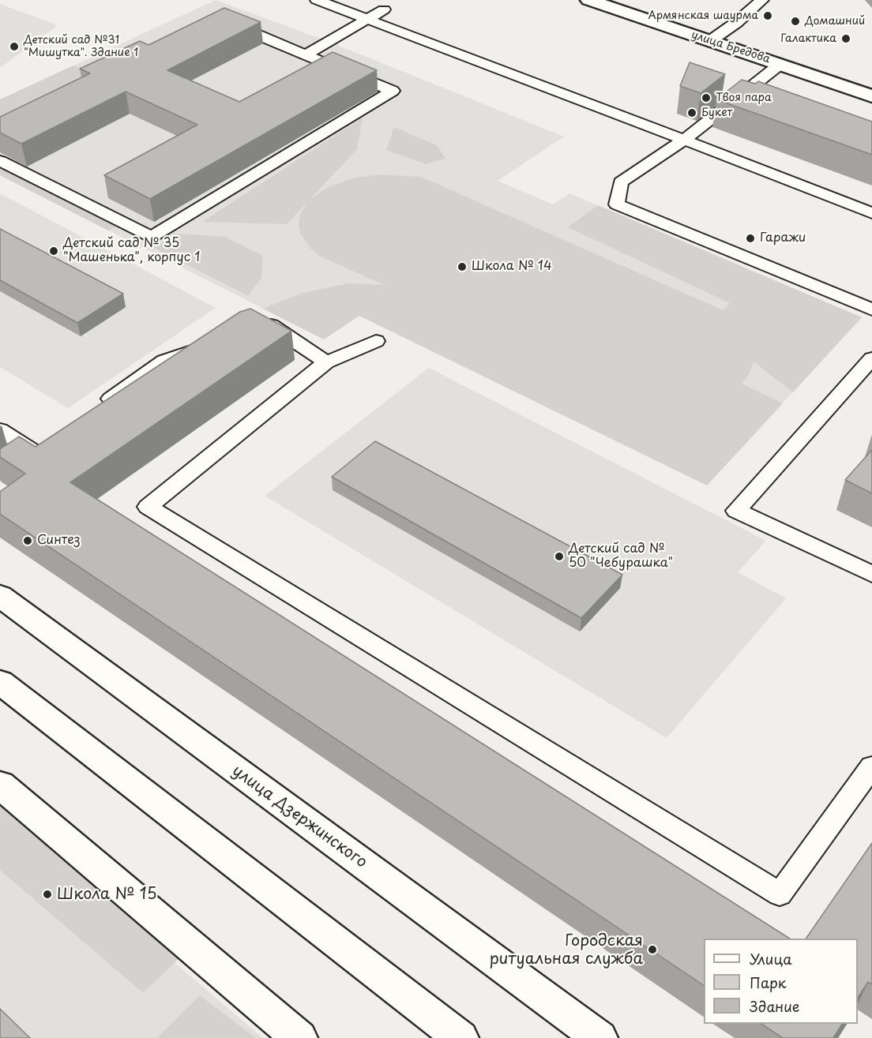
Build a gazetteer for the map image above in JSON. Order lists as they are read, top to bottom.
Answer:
{
  "streets": {
    "street": ["улица Бредова", "улица Дзержинского"]
  },
  "places": [
    "Армянская шаурма",
    "Домашний",
    "Галактика",
    "Детский сад №31 \"Мишутка\". Здание 1",
    "Твоя пара",
    "Букет",
    "Гаражи",
    "Детский сад № 35 \"Машенька\", корпус 1",
    "Школа № 14",
    "Синтез",
    "Детский сад № 50 \"Чебурашка\"",
    "Школа № 15",
    "Городская ритуальная служба"
  ],
  "legend": ["Улица", "Парк", "Здание"]
}
